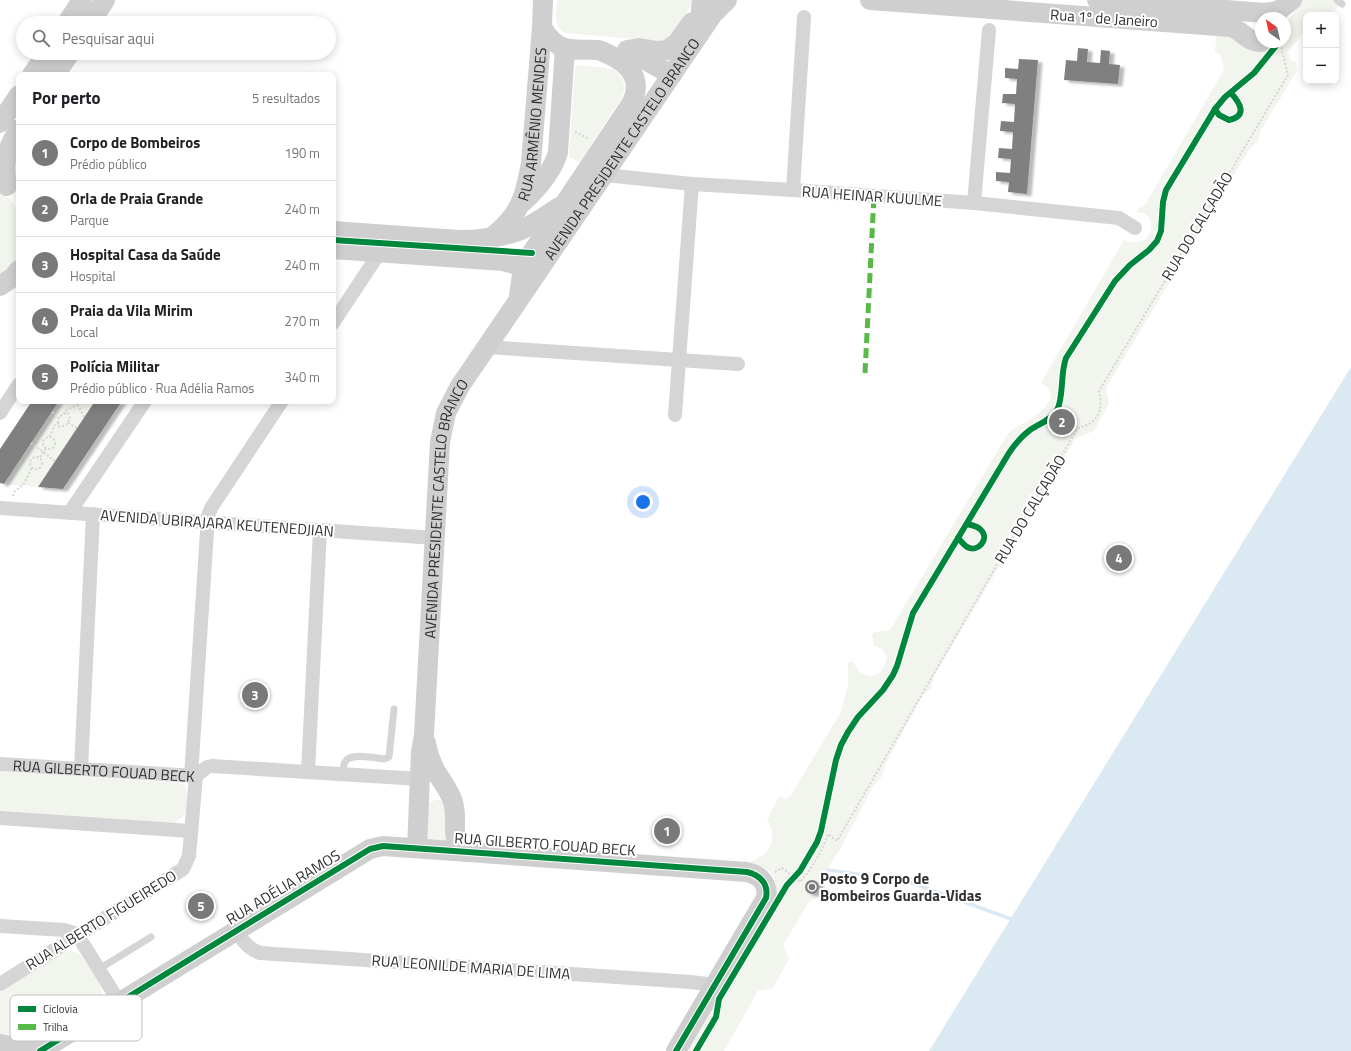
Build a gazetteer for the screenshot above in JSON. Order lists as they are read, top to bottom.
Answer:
{
  "streets": {
    "street": [
      "Rua 1º de Janeiro",
      "RUA ARMÊNIO MENDES",
      "AVENIDA PRESIDENTE CASTELO BRANCO",
      "RUA HEINAR KUULME",
      "AVENIDA UBIRAJARA KEUTENEDJIAN",
      "RUA GILBERTO FOUAD BECK",
      "RUA ADÉLIA RAMOS",
      "RUA ALBERTO FIGUEIREDO",
      "RUA LEONILDE MARIA DE LIMA"
    ],
    "path": ["RUA DO CALÇADÃO"]
  },
  "crossings": [
    ["AVENIDA PRESIDENTE CASTELO BRANCO", "RUA HEINAR KUULME"],
    ["AVENIDA PRESIDENTE CASTELO BRANCO", "AVENIDA UBIRAJARA KEUTENEDJIAN"],
    ["AVENIDA PRESIDENTE CASTELO BRANCO", "RUA GILBERTO FOUAD BECK"],
    ["AVENIDA UBIRAJARA KEUTENEDJIAN", "RUA ALBERTO FIGUEIREDO"],
    ["RUA GILBERTO FOUAD BECK", "RUA ADÉLIA RAMOS"],
    ["RUA GILBERTO FOUAD BECK", "RUA ALBERTO FIGUEIREDO"],
    ["RUA ADÉLIA RAMOS", "RUA LEONILDE MARIA DE LIMA"]
  ],
  "places": ["Posto 9 Corpo de Bombeiros Guarda-Vidas"],
  "legend": ["Ciclovia", "Trilha"],
  "north": "top left",
  "page": {
    "map_buttons": ["+", "−"],
    "search": "Pesquisar aqui",
    "heading": ["Por perto", "5 resultados"],
    "list": [
      {
        "mark": "1",
        "name": "Corpo de Bombeiros",
        "note": "Prédio público",
        "value": "190 m"
      },
      {
        "mark": "2",
        "name": "Orla de Praia Grande",
        "note": "Parque",
        "value": "240 m"
      },
      {
        "mark": "3",
        "name": "Hospital Casa da Saúde",
        "note": "Hospital",
        "value": "240 m"
      },
      {
        "mark": "4",
        "name": "Praia da Vila Mirim",
        "note": "Local",
        "value": "270 m"
      },
      {
        "mark": "5",
        "name": "Polícia Militar",
        "note": "Prédio público · Rua Adélia Ramos",
        "value": "340 m"
      }
    ],
    "pins": [
      "2",
      "4",
      "3",
      "1",
      "5"
    ]
  }
}
